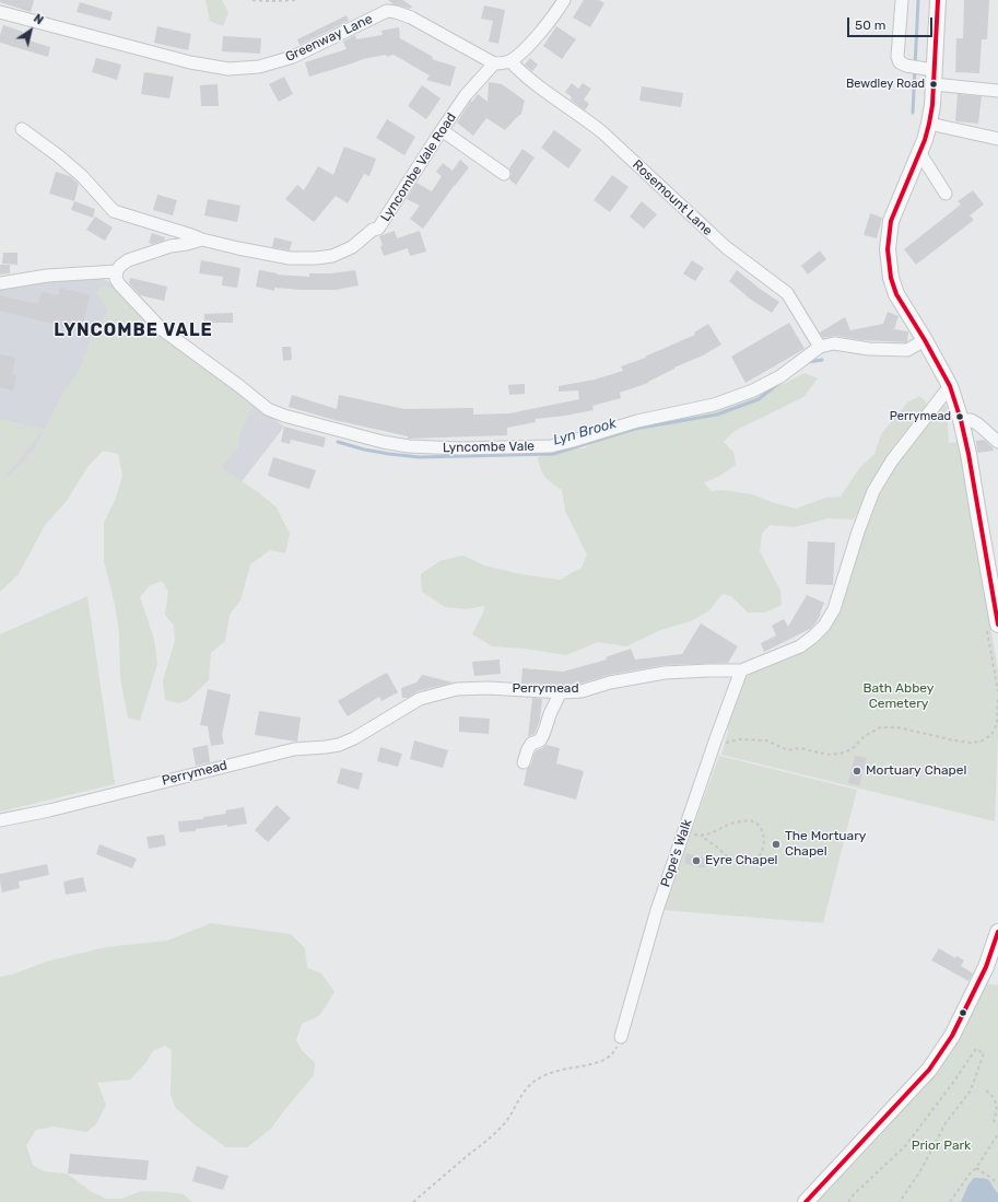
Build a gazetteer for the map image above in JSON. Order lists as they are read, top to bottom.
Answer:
{
  "streets": {
    "street": [
      "Greenway Lane",
      "Lyncombe Vale Road",
      "Rosemount Lane",
      "Lyncombe Vale",
      "Perrymead",
      "Pope's Walk"
    ]
  },
  "crossings": [
    ["Greenway Lane", "Lyncombe Vale Road"],
    ["Lyncombe Vale Road", "Lyncombe Vale"],
    ["Rosemount Lane", "Lyncombe Vale"],
    ["Perrymead", "Pope's Walk"]
  ],
  "districts": ["LYNCOMBE VALE"],
  "water": ["Lyn Brook"],
  "parks": ["Bath Abbey Cemetery", "Prior Park"],
  "places": [
    "Bewdley Road",
    "Perrymead",
    "Mortuary Chapel",
    "The Mortuary Chapel",
    "Eyre Chapel"
  ],
  "scale_bar": "50 m",
  "north": "top right"
}
